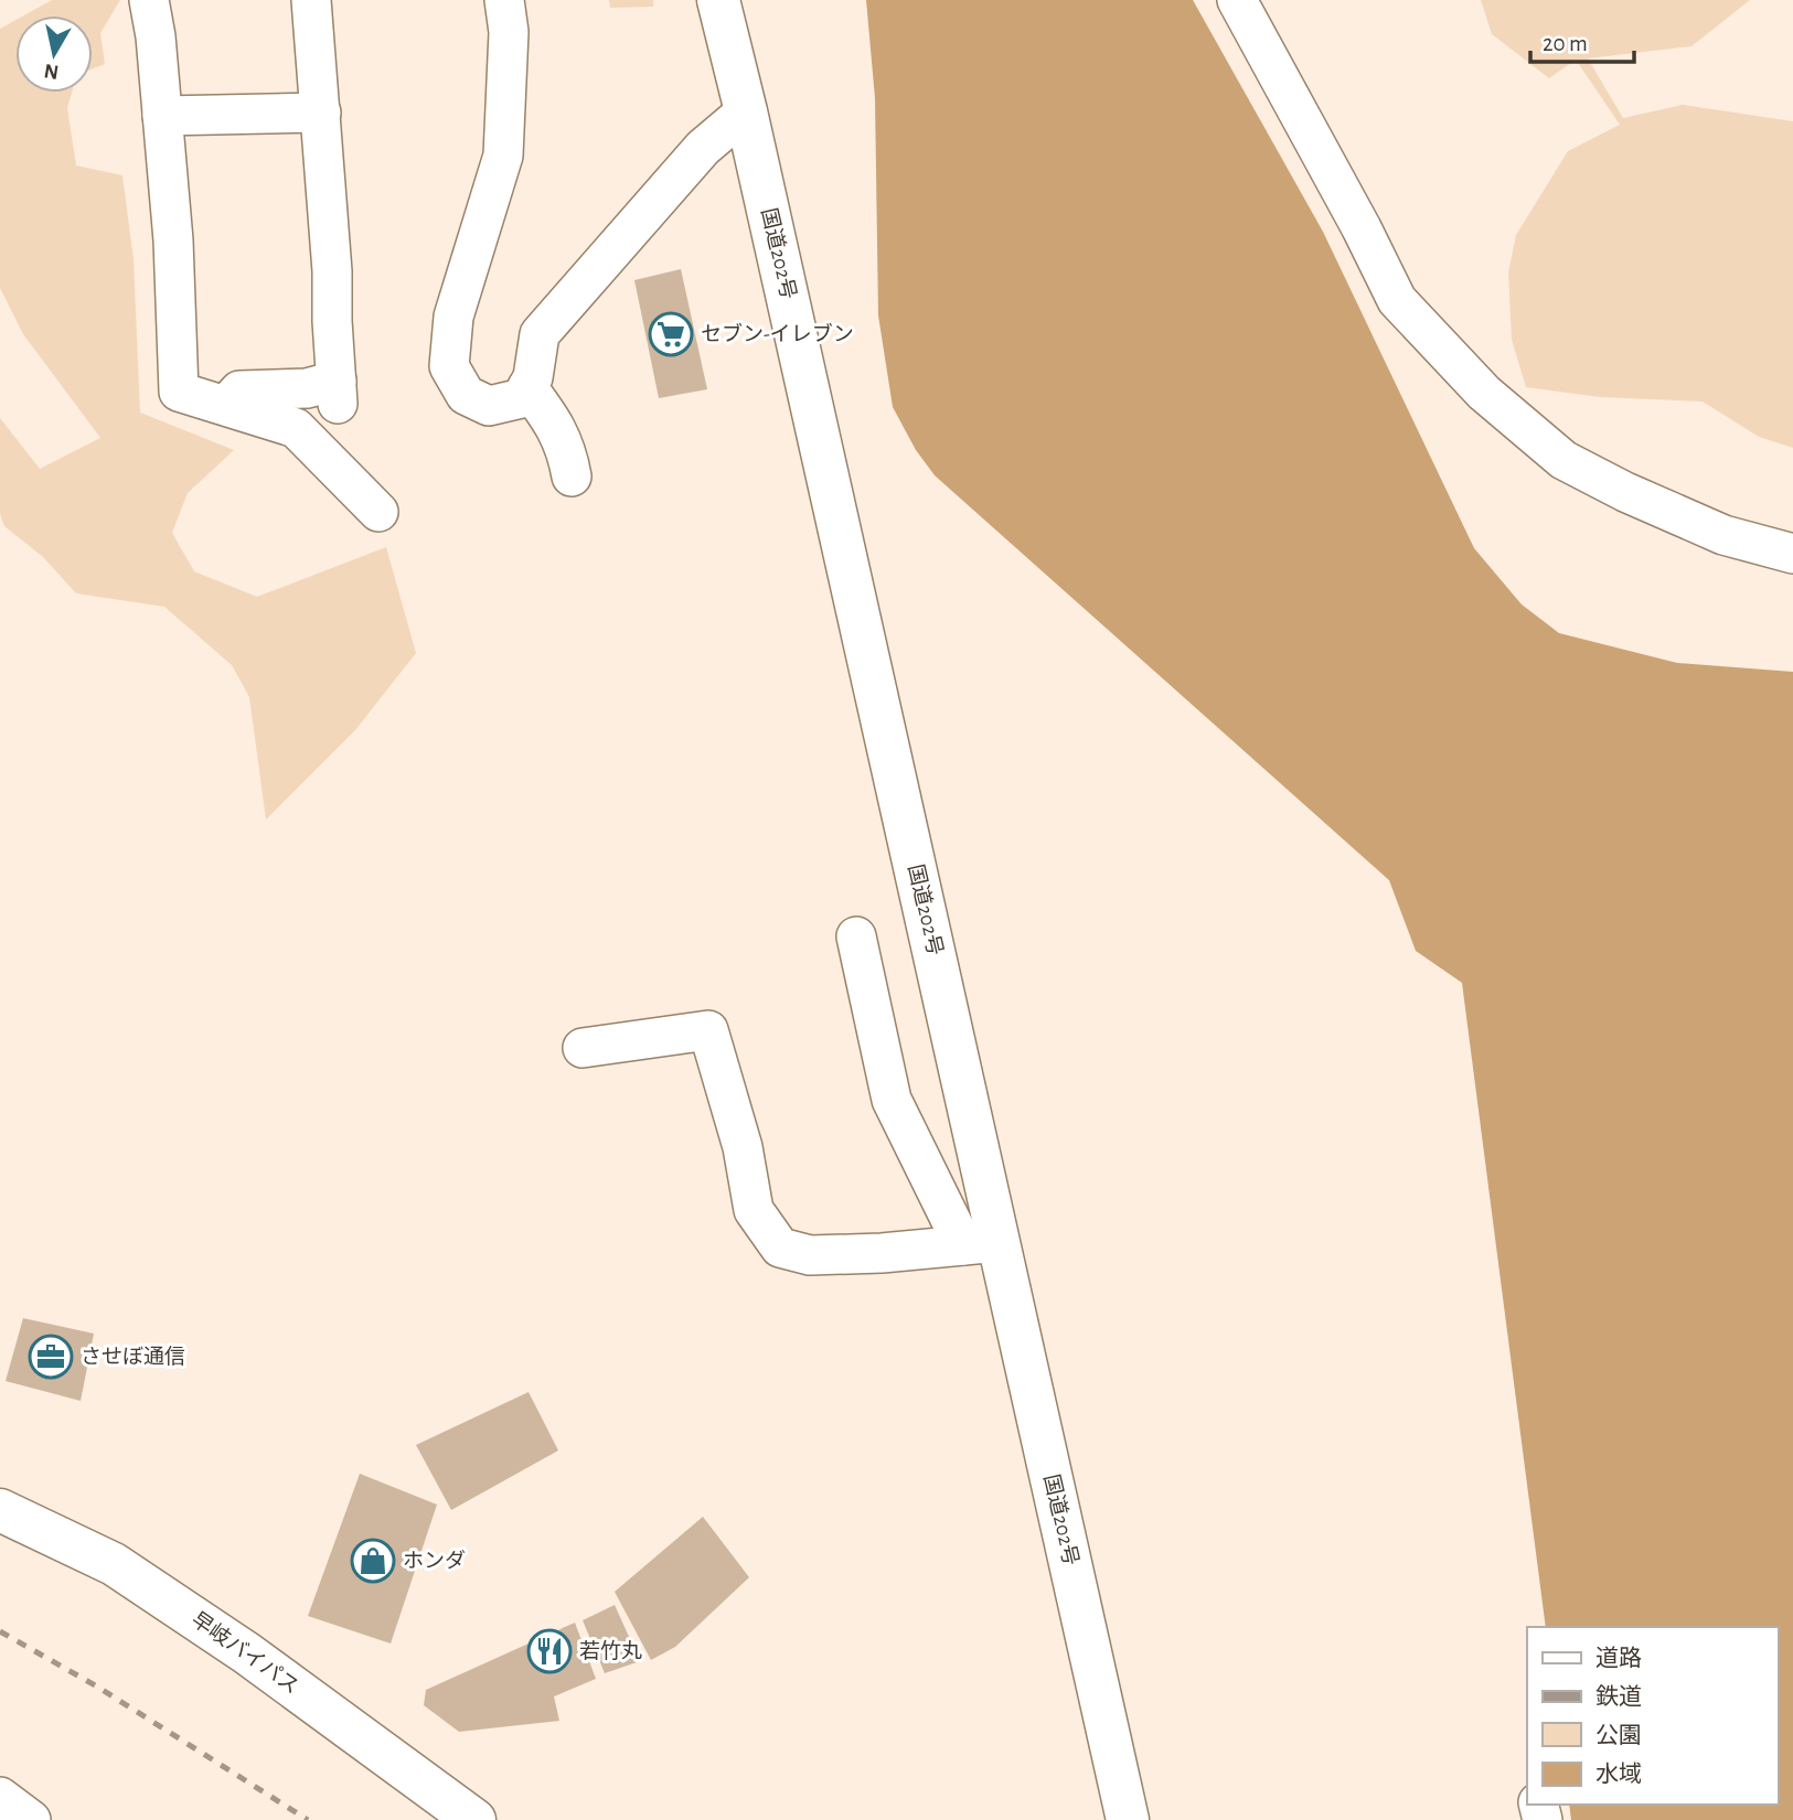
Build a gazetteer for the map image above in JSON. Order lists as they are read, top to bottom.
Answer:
{
  "streets": {
    "highway": ["国道202号", "早岐バイパス"]
  },
  "places": {
    "supermarket": ["セブン-イレブン"],
    "office": ["させぼ通信"],
    "shop": ["ホンダ"],
    "restaurant": ["若竹丸"]
  },
  "legend": [
    "道路",
    "鉄道",
    "公園",
    "水域"
  ],
  "scale_bar": "20 m",
  "north": "bottom"
}
